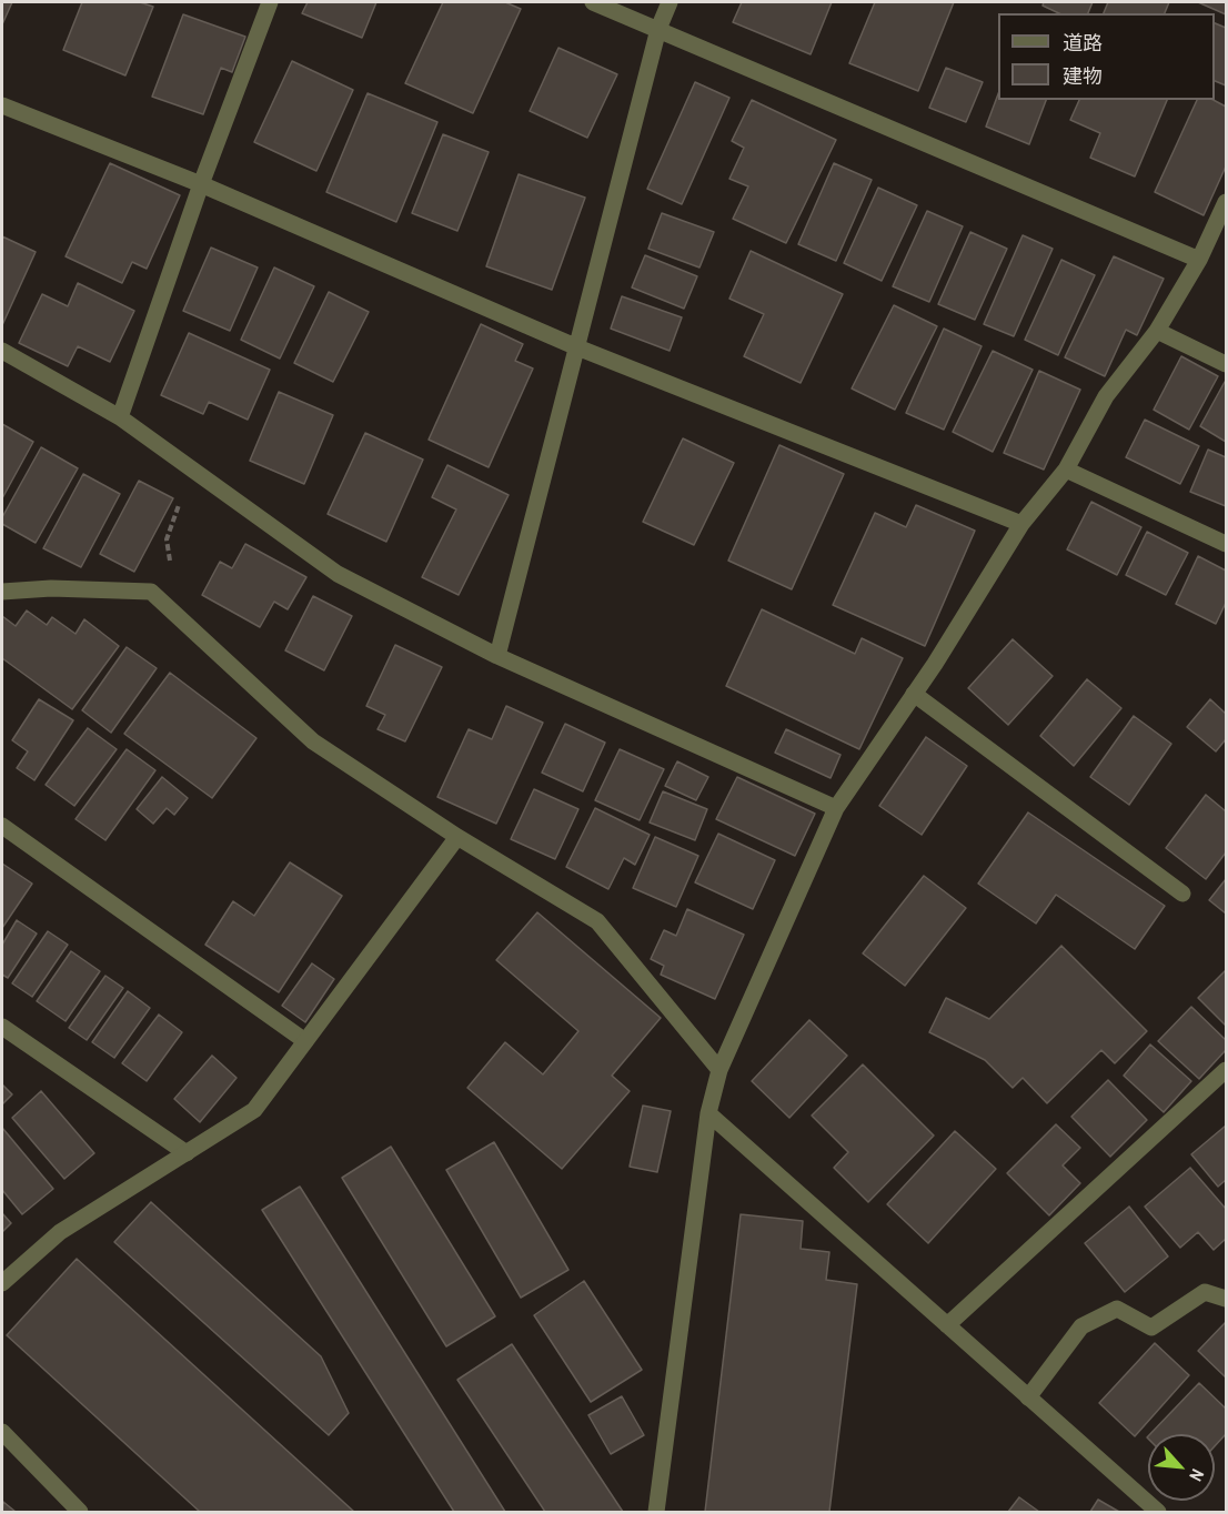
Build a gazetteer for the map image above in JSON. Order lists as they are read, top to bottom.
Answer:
{
  "legend": ["道路", "建物"],
  "north": "bottom right"
}
